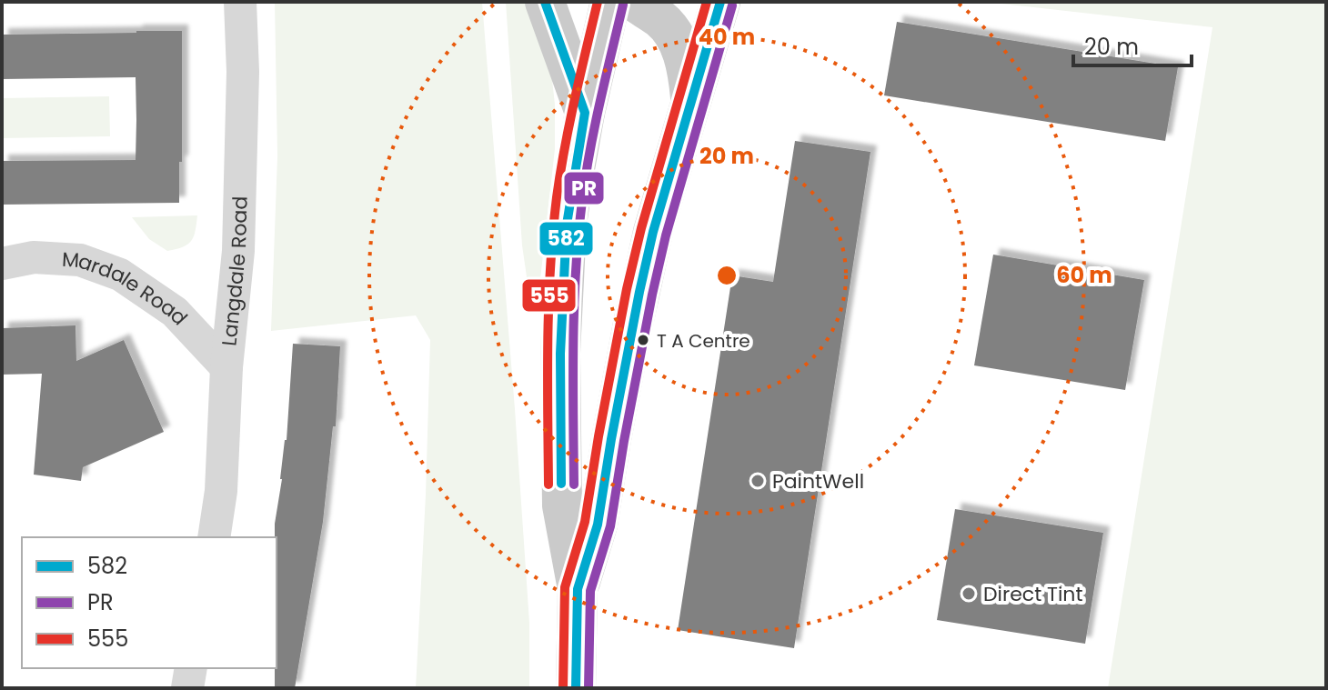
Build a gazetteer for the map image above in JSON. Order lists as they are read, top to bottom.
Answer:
{
  "streets": {
    "street": ["Langdale Road", "Mardale Road"]
  },
  "crossings": [
    ["Langdale Road", "Mardale Road"]
  ],
  "places": ["T A Centre", "PaintWell", "Direct Tint"],
  "lines": ["transit line 582", "transit line 555", "transit line PR"],
  "legend": ["582", "PR", "555"],
  "scale_bar": "20 m",
  "rings": ["40 m", "20 m", "60 m"]
}
